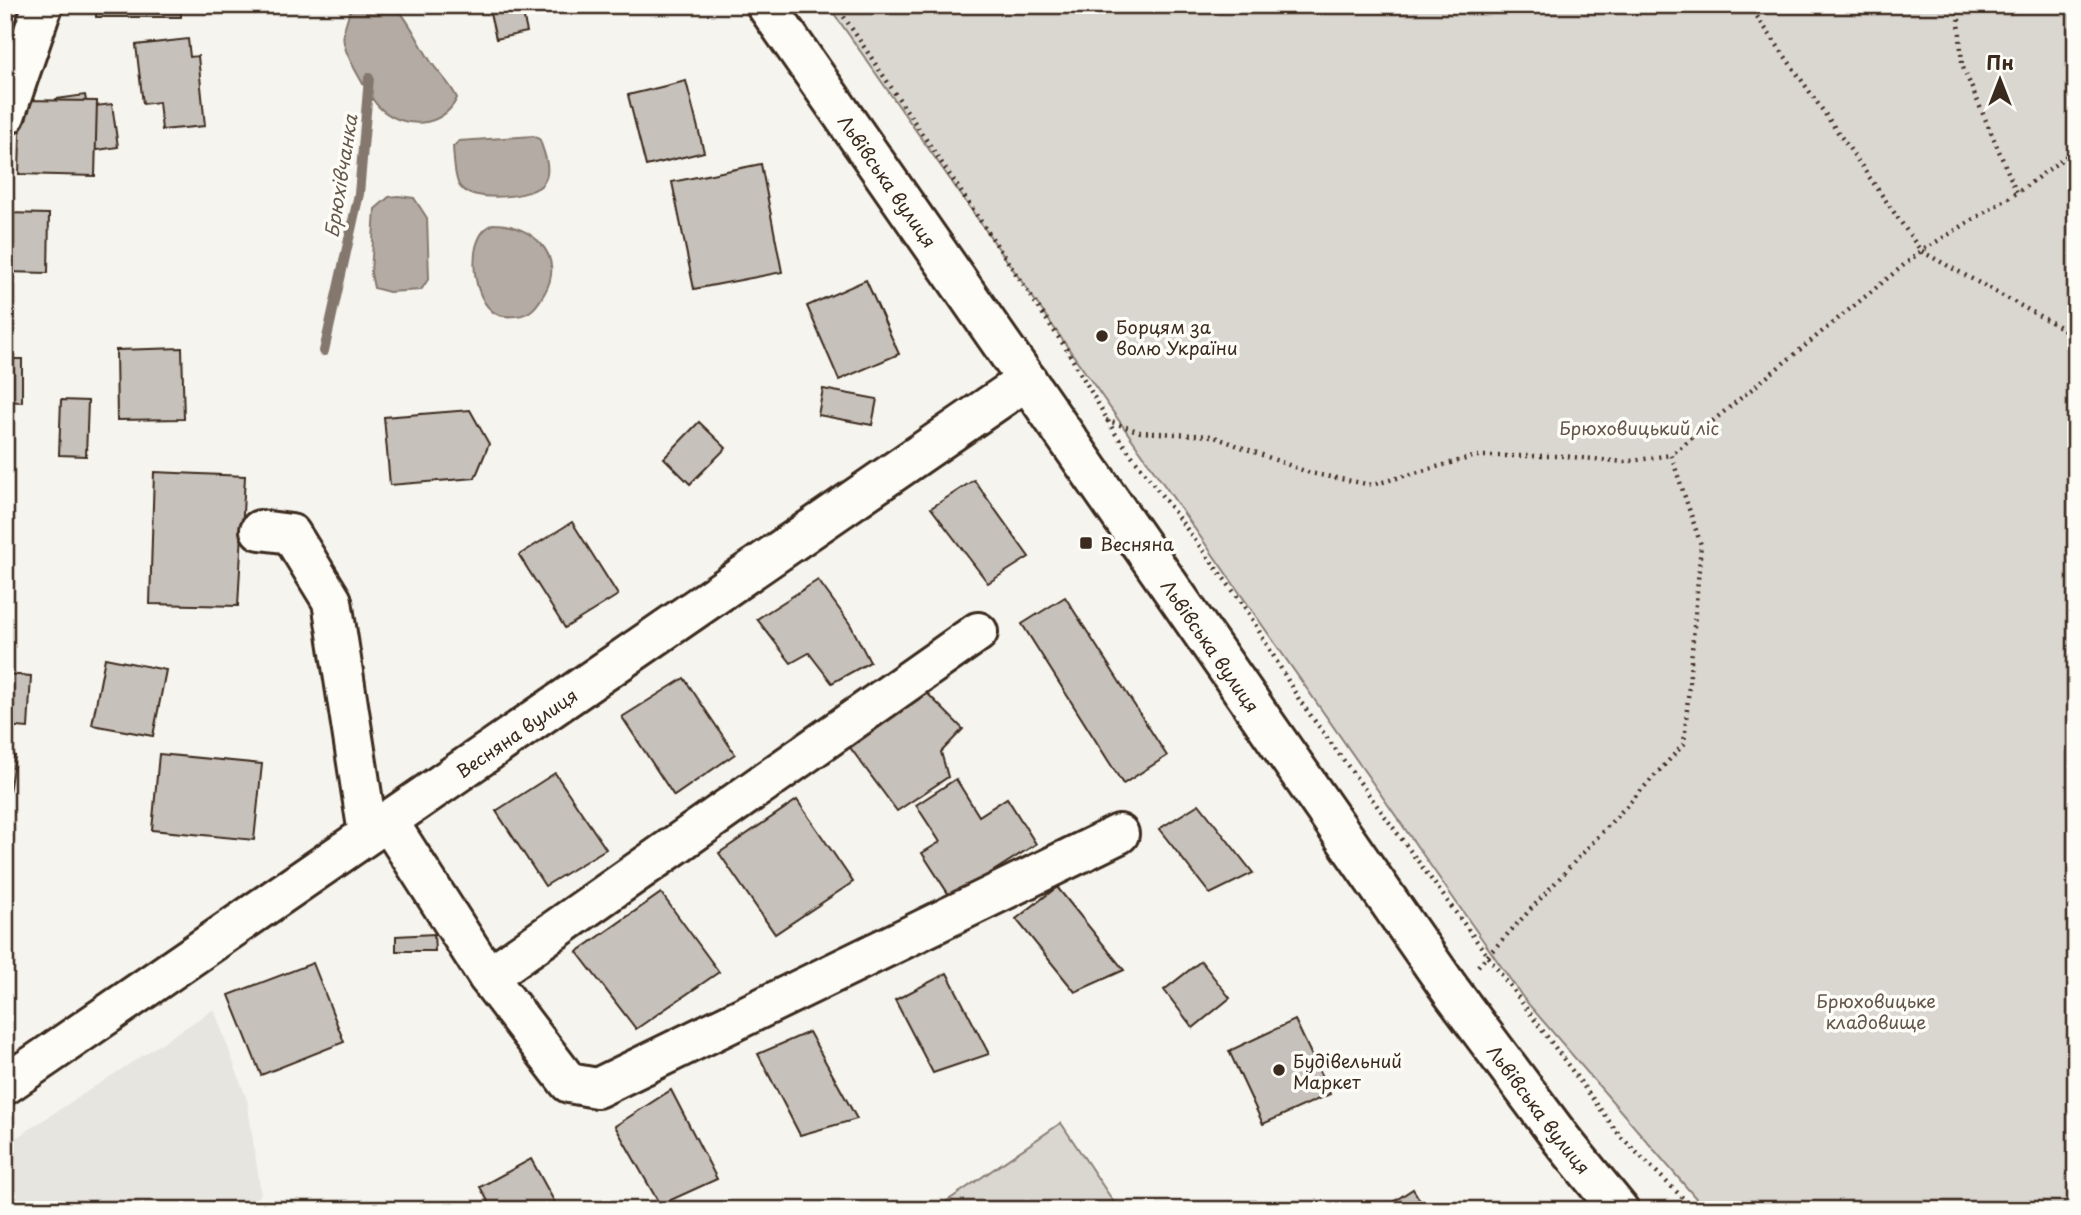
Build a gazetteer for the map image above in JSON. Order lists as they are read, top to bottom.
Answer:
{
  "streets": {
    "main road": ["Львівська вулиця", "Весняна вулиця"]
  },
  "crossings": [
    ["Львівська вулиця", "Весняна вулиця"]
  ],
  "water": ["Брюхівчанка"],
  "parks": ["Брюховицький ліс", "Брюховицьке кладовище"],
  "places": {
    "other": ["Борцям за волю України", "Будівельний Маркет"],
    "transit": ["Весняна"]
  },
  "north": "top"
}
